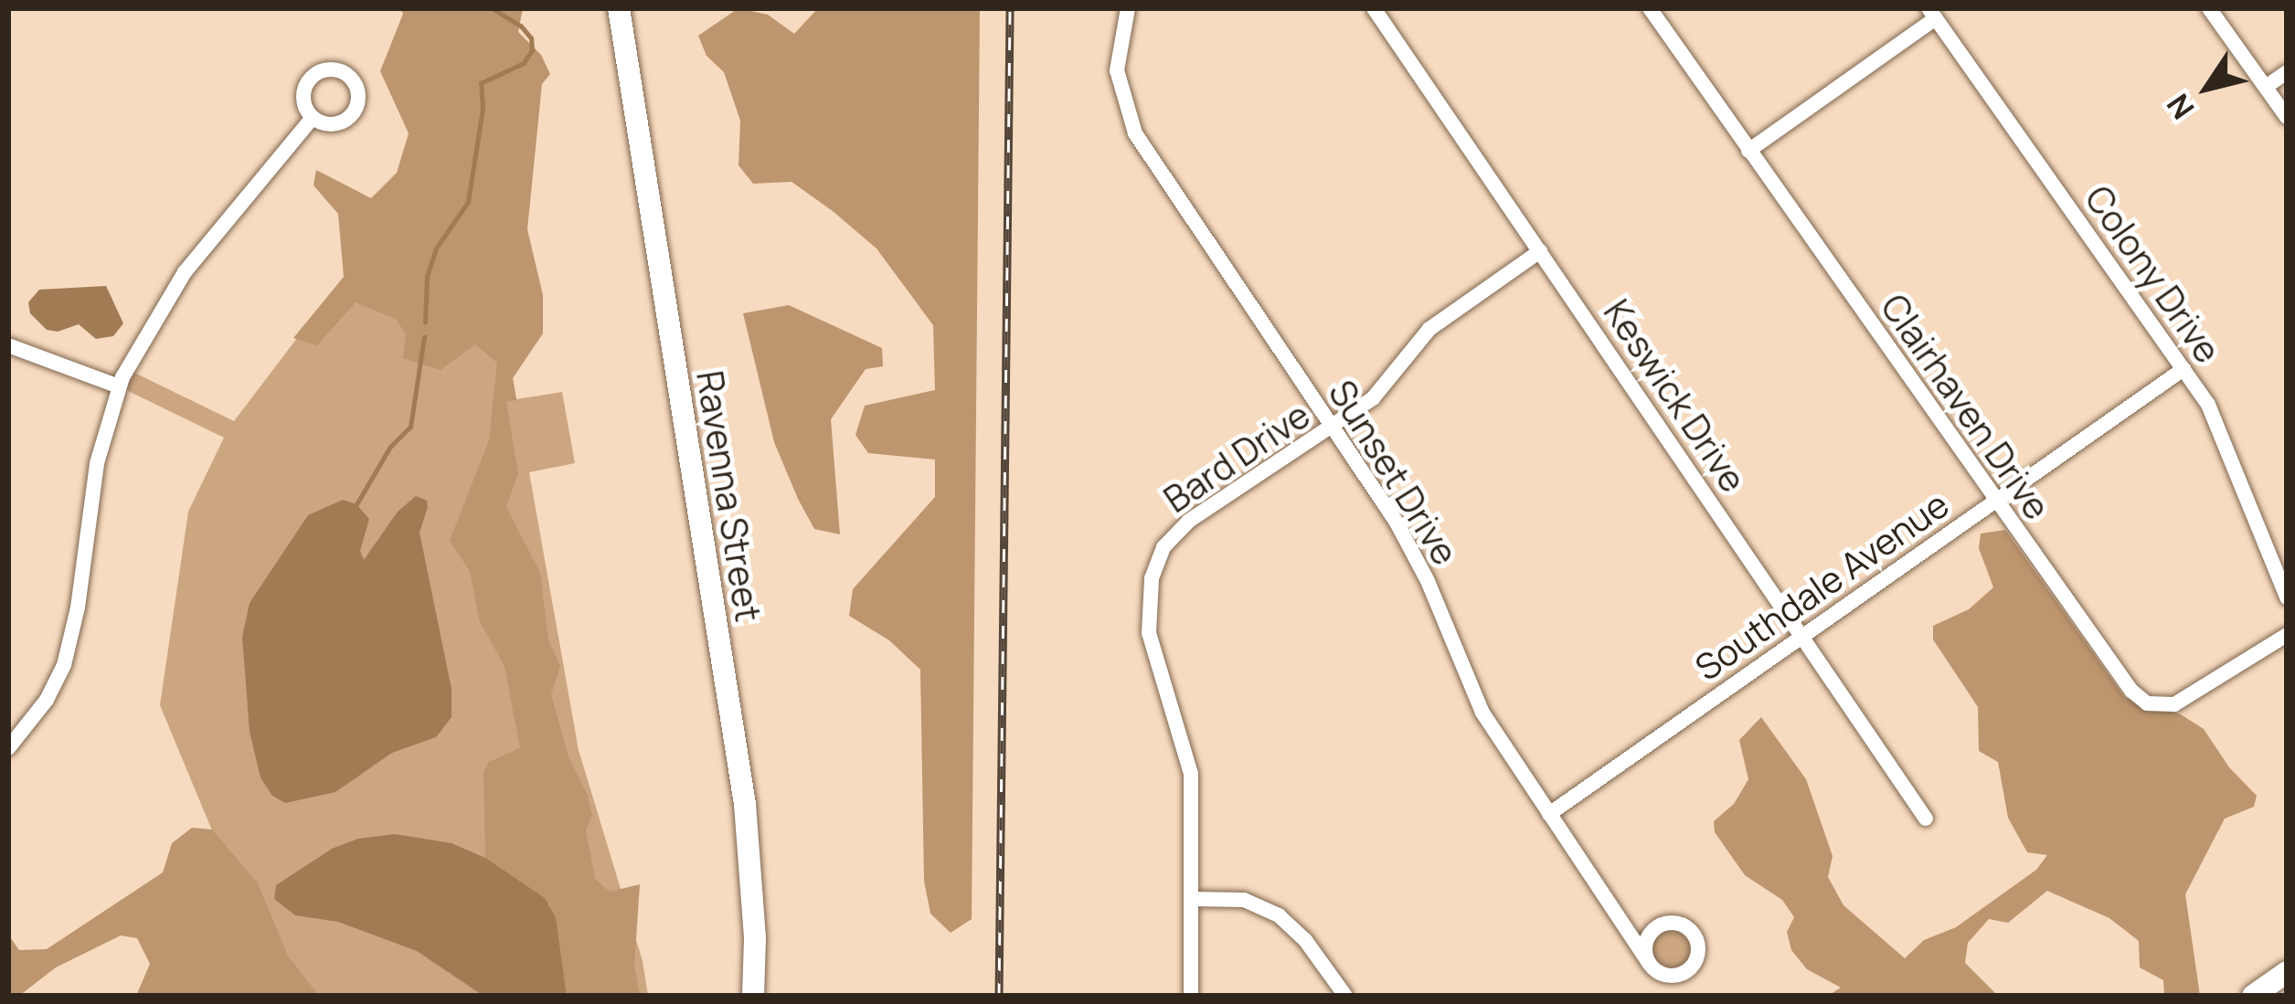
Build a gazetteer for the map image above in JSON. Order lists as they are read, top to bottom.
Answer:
{
  "streets": {
    "street": [
      "Colony Drive",
      "Keswick Drive",
      "Clairhaven Drive",
      "Bard Drive",
      "Sunset Drive",
      "Ravenna Street",
      "Southdale Avenue"
    ]
  },
  "crossings": [
    ["Colony Drive", "Southdale Avenue"],
    ["Keswick Drive", "Bard Drive"],
    ["Keswick Drive", "Southdale Avenue"],
    ["Clairhaven Drive", "Southdale Avenue"],
    ["Bard Drive", "Sunset Drive"],
    ["Sunset Drive", "Southdale Avenue"]
  ],
  "north": "bottom left"
}
